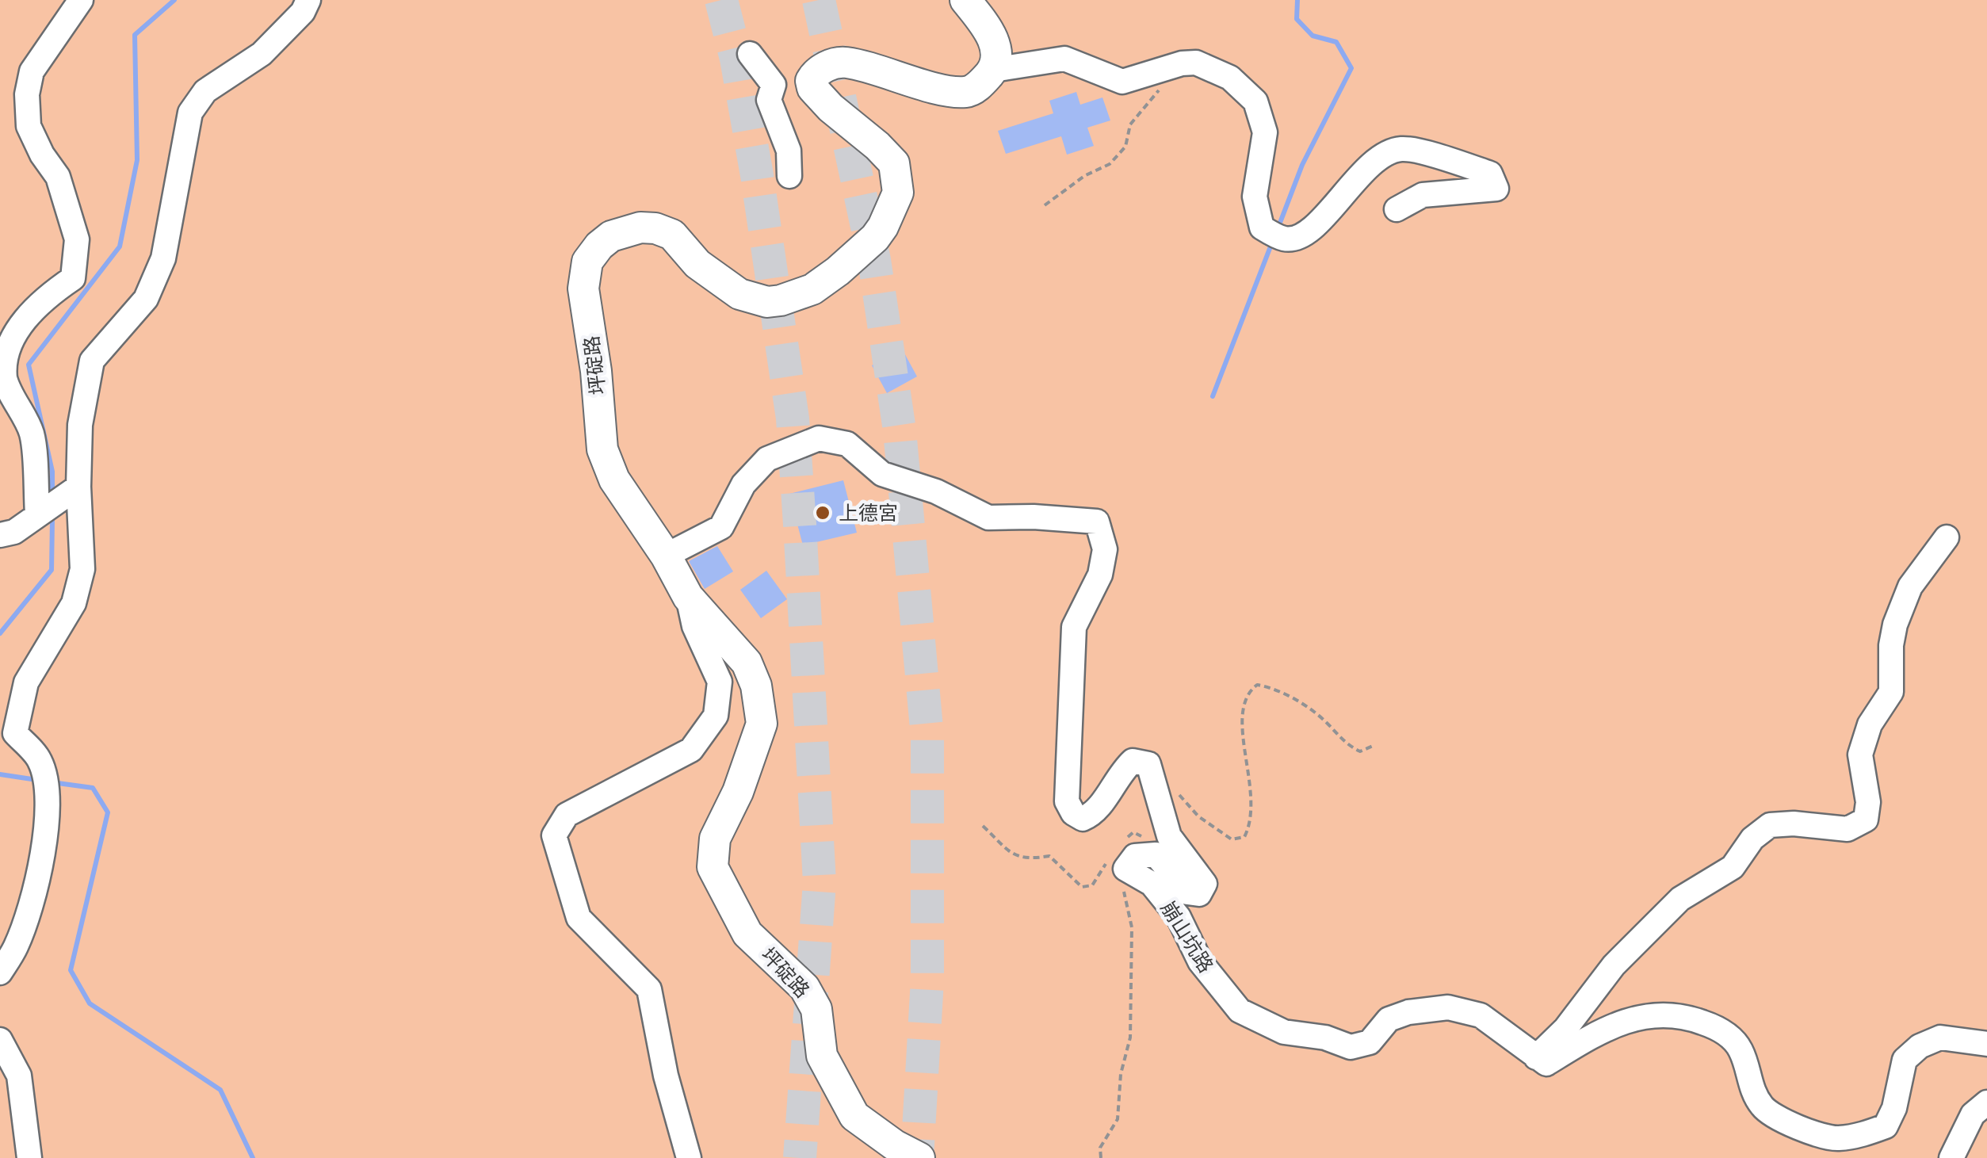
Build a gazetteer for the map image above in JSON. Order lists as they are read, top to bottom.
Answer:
{
  "streets": {
    "main road": ["坪碇路"],
    "street": ["崩山坑路"]
  },
  "crossings": [
    ["坪碇路", "崩山坑路"]
  ],
  "places": ["上德宮"]
}
